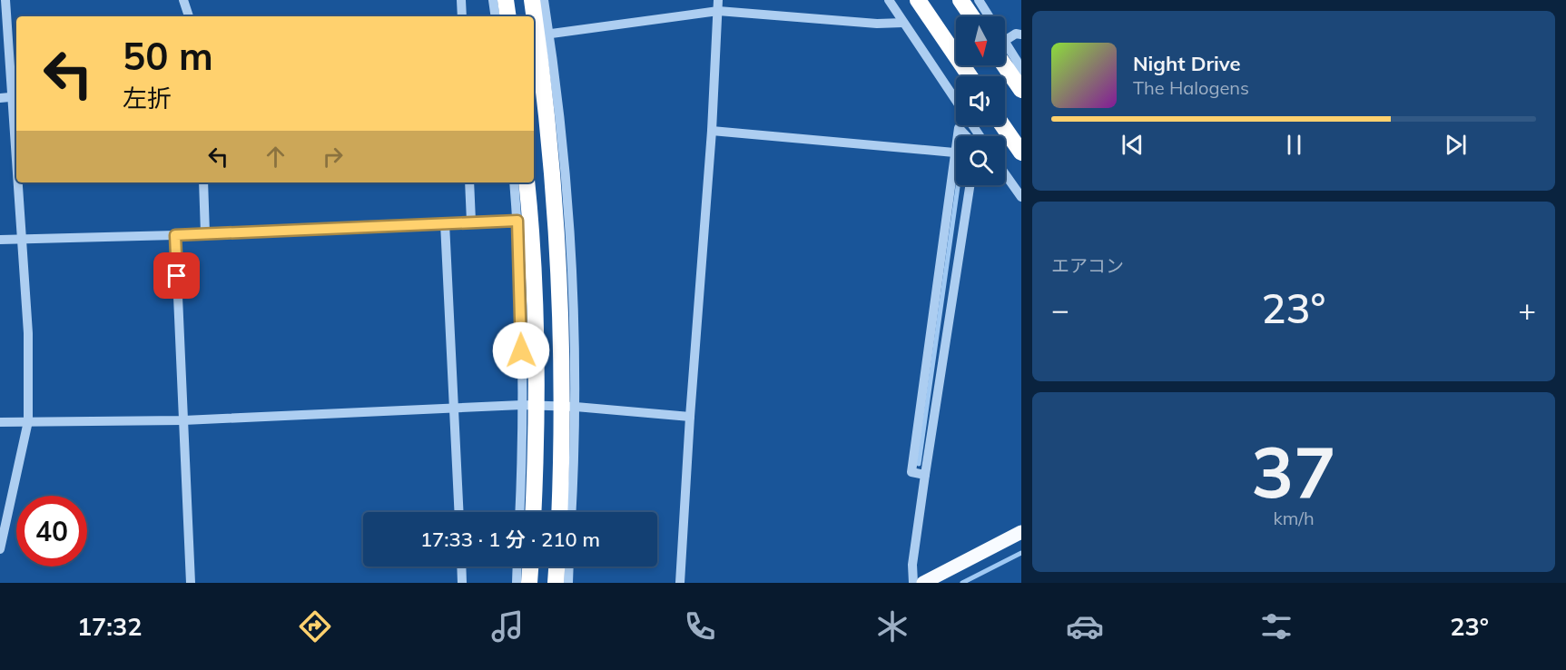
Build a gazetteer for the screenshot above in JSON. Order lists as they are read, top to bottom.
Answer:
{
  "north": "bottom",
  "page": {
    "turn": ["50 m", "左折"],
    "song": ["Night Drive", "The Halogens"],
    "tile": [
      "エアコン",
      ["37", "km/h"]
    ],
    "heat": ["−", "23°", "+"],
    "limit": "40",
    "trip": "17:33 · 1 分 · 210 m",
    "tabs": ["17:32", "23°"]
  }
}
